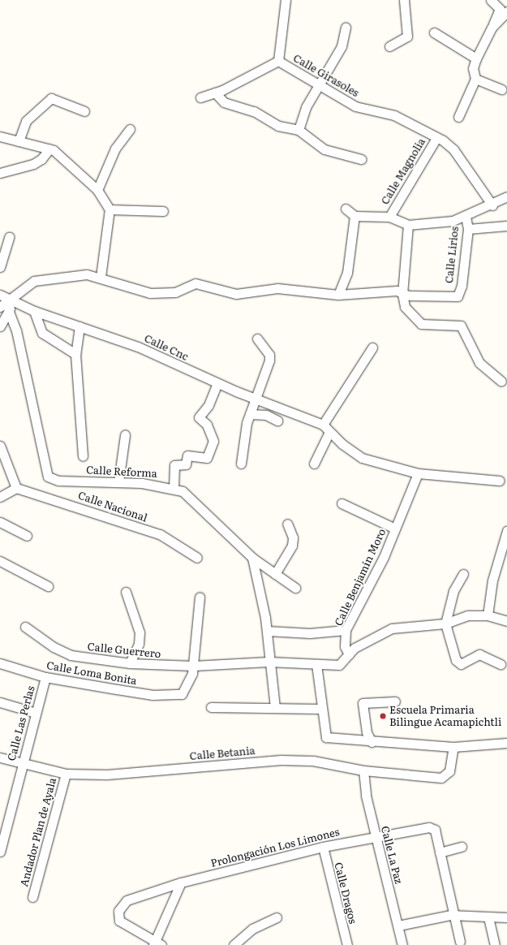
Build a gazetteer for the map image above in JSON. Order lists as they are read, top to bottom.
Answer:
{
  "streets": {
    "street": [
      "Calle Girasoles",
      "Calle Magnolia",
      "Calle Lirios",
      "Calle Cnc",
      "Calle Reforma",
      "Calle Nacional",
      "Calle Benjamín Moro",
      "Calle Guerrero",
      "Calle Loma Bonita",
      "Calle Las Perlas",
      "Calle Betania",
      "Andador Plan de Ayala",
      "Prolongación Los Limones",
      "Calle La Paz",
      "Calle Dragos"
    ]
  },
  "crossings": [
    ["Calle Girasoles", "Calle Magnolia"],
    ["Calle Girasoles", "Calle Lirios"],
    ["Calle Benjamín Moro", "Calle Guerrero"],
    ["Calle Guerrero", "Calle Loma Bonita"],
    ["Calle Loma Bonita", "Calle Las Perlas"],
    ["Calle Las Perlas", "Calle Betania"],
    ["Calle Betania", "Andador Plan de Ayala"],
    ["Calle Betania", "Calle La Paz"],
    ["Prolongación Los Limones", "Calle La Paz"],
    ["Prolongación Los Limones", "Calle Dragos"]
  ],
  "places": ["Escuela Primaria Bilingue Acamapichtli"]
}
